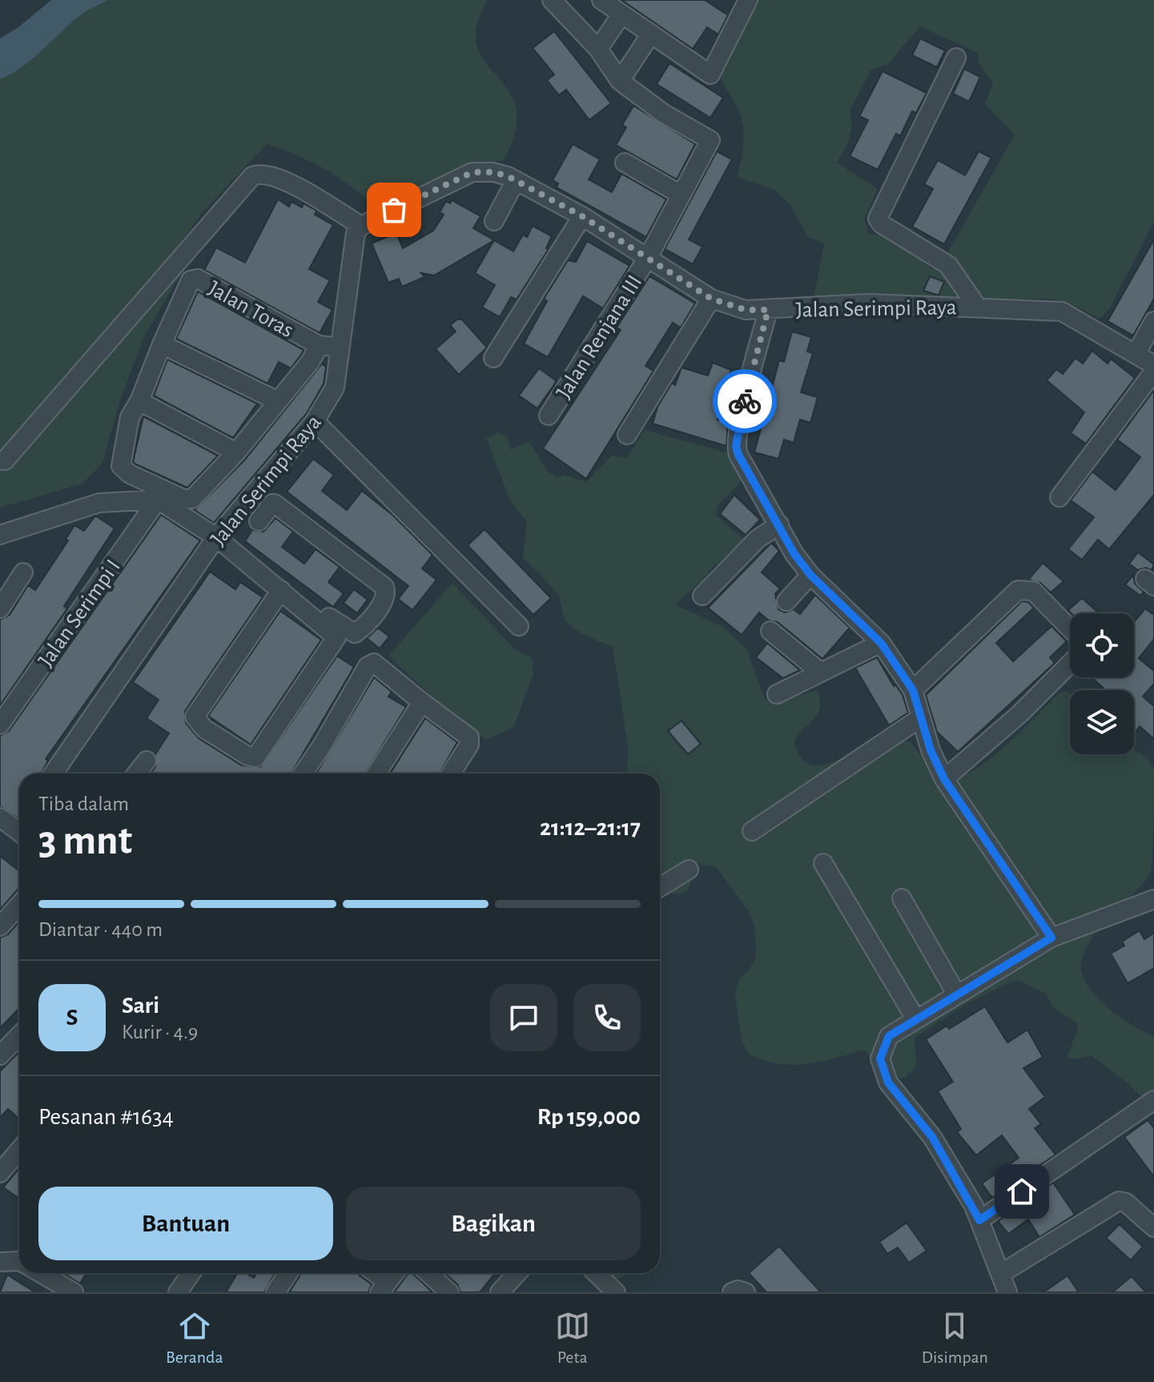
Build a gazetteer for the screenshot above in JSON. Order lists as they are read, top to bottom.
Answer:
{
  "streets": {
    "street": [
      "Jalan Serimpi Raya",
      "Jalan Toras",
      "Jalan Renjana III",
      "Jalan Serimpi I"
    ]
  },
  "crossings": [
    ["Jalan Serimpi Raya", "Jalan Toras"],
    ["Jalan Serimpi Raya", "Jalan Renjana III"]
  ],
  "page": {
    "heading": ["3 mnt", "Tiba dalam", "21:12–21:17"],
    "panel": [
      "Sari",
      "Kurir · 4.9",
      "Pesanan #1634",
      "Rp 159,000"
    ],
    "bar": "Diantar · 440 m",
    "round": "S",
    "buttons": ["Bantuan", "Bagikan"],
    "tabs": ["Beranda", "Peta", "Disimpan"]
  }
}
